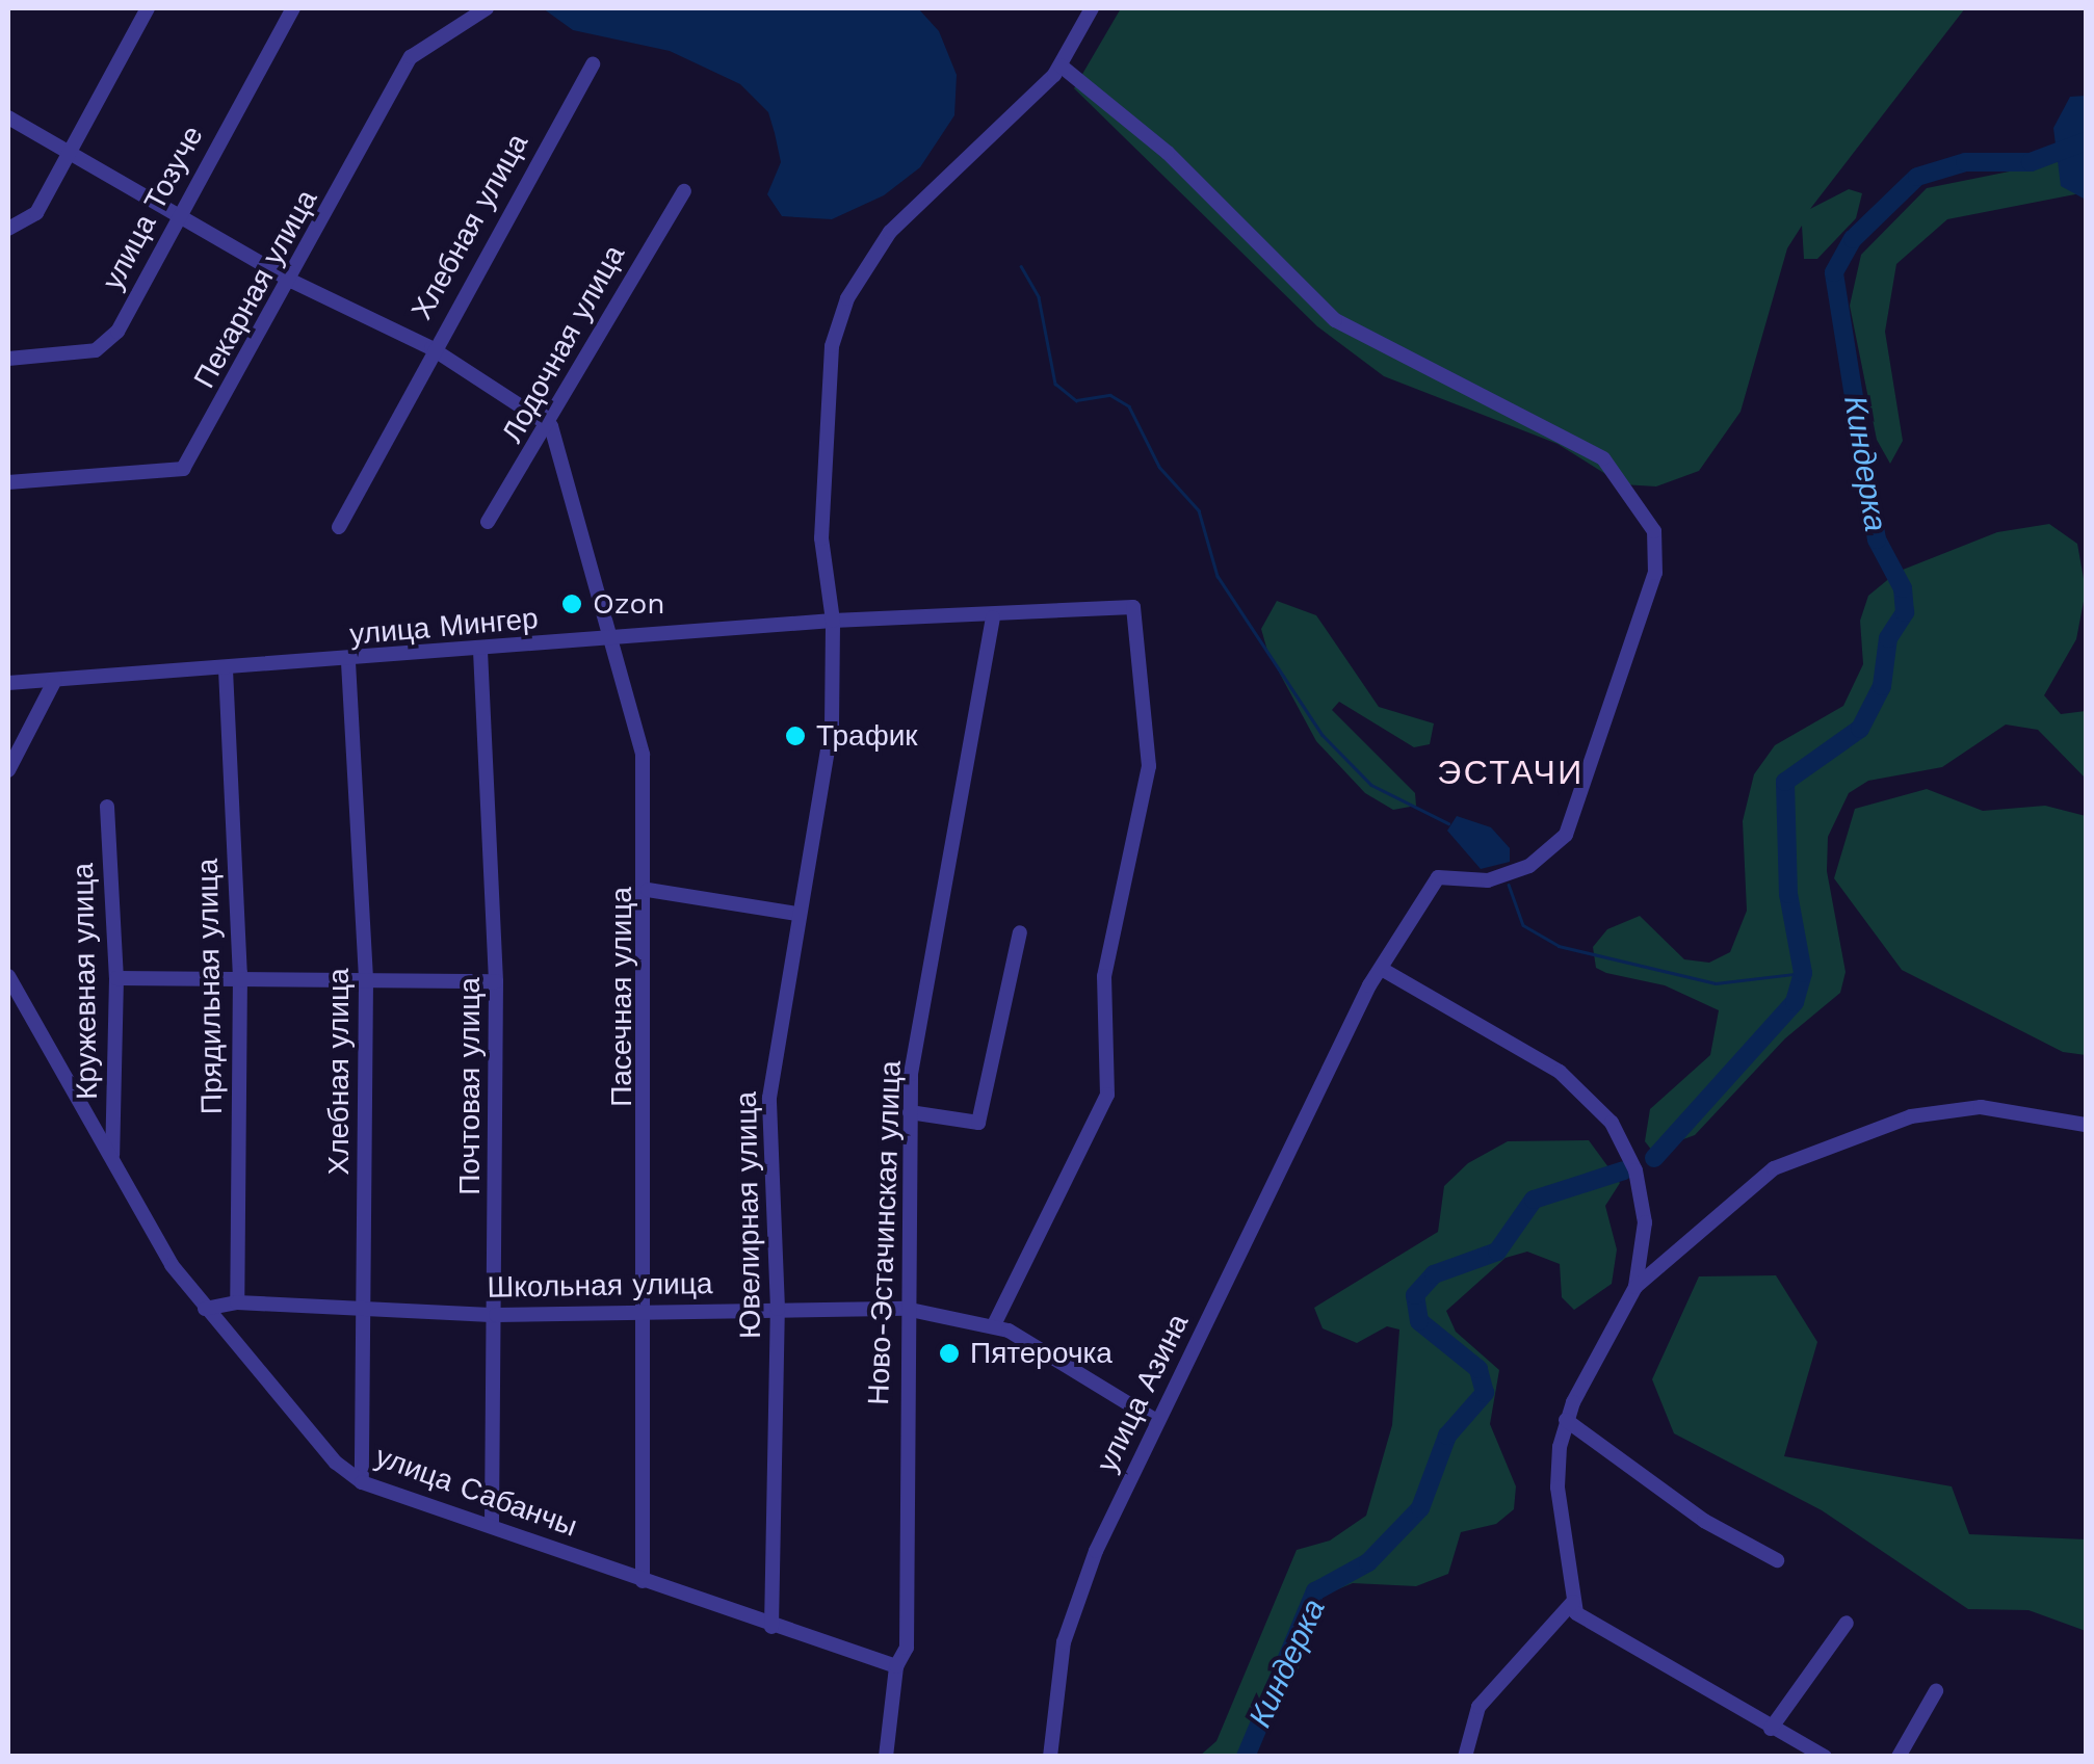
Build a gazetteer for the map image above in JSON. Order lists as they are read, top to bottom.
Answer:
{
  "streets": {
    "street": [
      "улица Тозуче",
      "Хлебная улица",
      "Пекарная улица",
      "Лодочная улица",
      "улица Мингер",
      "Кружевная улица",
      "Прядильная улица",
      "Пасечная улица",
      "Почтовая улица",
      "Ювелирная улица",
      "Ново-Эстачинская улица",
      "Школьная улица",
      "улица Азина",
      "улица Сабанчы"
    ]
  },
  "crossings": [
    ["Хлебная улица", "улица Мингер"],
    ["Хлебная улица", "Школьная улица"],
    ["Хлебная улица", "улица Сабанчы"],
    ["Лодочная улица", "Пасечная улица"],
    ["улица Мингер", "Прядильная улица"],
    ["улица Мингер", "Пасечная улица"],
    ["улица Мингер", "Почтовая улица"],
    ["улица Мингер", "Ювелирная улица"],
    ["улица Мингер", "Ново-Эстачинская улица"],
    ["улица Мингер", "Школьная улица"],
    ["Кружевная улица", "улица Сабанчы"],
    ["Прядильная улица", "Школьная улица"],
    ["Пасечная улица", "Школьная улица"],
    ["Пасечная улица", "улица Сабанчы"],
    ["Почтовая улица", "Школьная улица"],
    ["Почтовая улица", "улица Сабанчы"],
    ["Ювелирная улица", "Школьная улица"],
    ["Ювелирная улица", "улица Азина"],
    ["Ювелирная улица", "улица Сабанчы"],
    ["Ново-Эстачинская улица", "Школьная улица"],
    ["Ново-Эстачинская улица", "улица Сабанчы"],
    ["Школьная улица", "улица Сабанчы"]
  ],
  "districts": ["ЭСТАЧИ"],
  "water": ["Киндерка"],
  "places": ["Ozon", "Трафик", "Пятерочка"]
}
